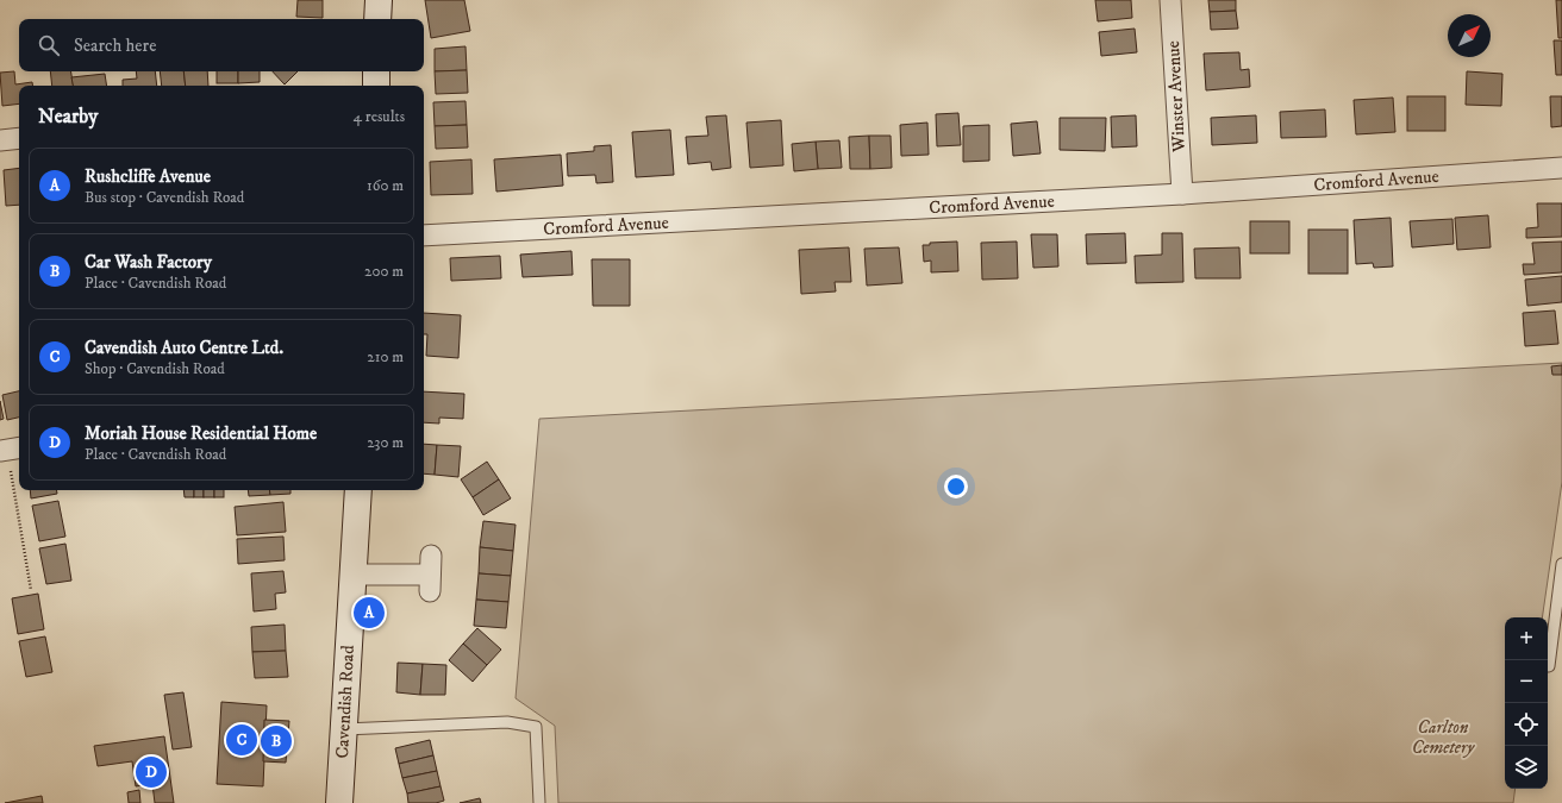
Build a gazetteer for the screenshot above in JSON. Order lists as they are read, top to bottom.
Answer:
{
  "streets": {
    "street": ["Winster Avenue", "Cromford Avenue", "Cavendish Road"]
  },
  "crossings": [
    ["Winster Avenue", "Cromford Avenue"]
  ],
  "parks": ["Carlton Cemetery"],
  "north": "top right",
  "page": {
    "search": "Search here",
    "heading": ["Nearby", "4 results"],
    "list": [
      {
        "mark": "A",
        "name": "Rushcliffe Avenue",
        "note": "Bus stop · Cavendish Road",
        "value": "160 m"
      },
      {
        "mark": "B",
        "name": "Car Wash Factory",
        "note": "Place · Cavendish Road",
        "value": "200 m"
      },
      {
        "mark": "C",
        "name": "Cavendish Auto Centre Ltd.",
        "note": "Shop · Cavendish Road",
        "value": "210 m"
      },
      {
        "mark": "D",
        "name": "Moriah House Residential Home",
        "note": "Place · Cavendish Road",
        "value": "230 m"
      }
    ],
    "pins": [
      "A",
      "C",
      "B",
      "D"
    ],
    "map_buttons": ["+", "−"]
  }
}
